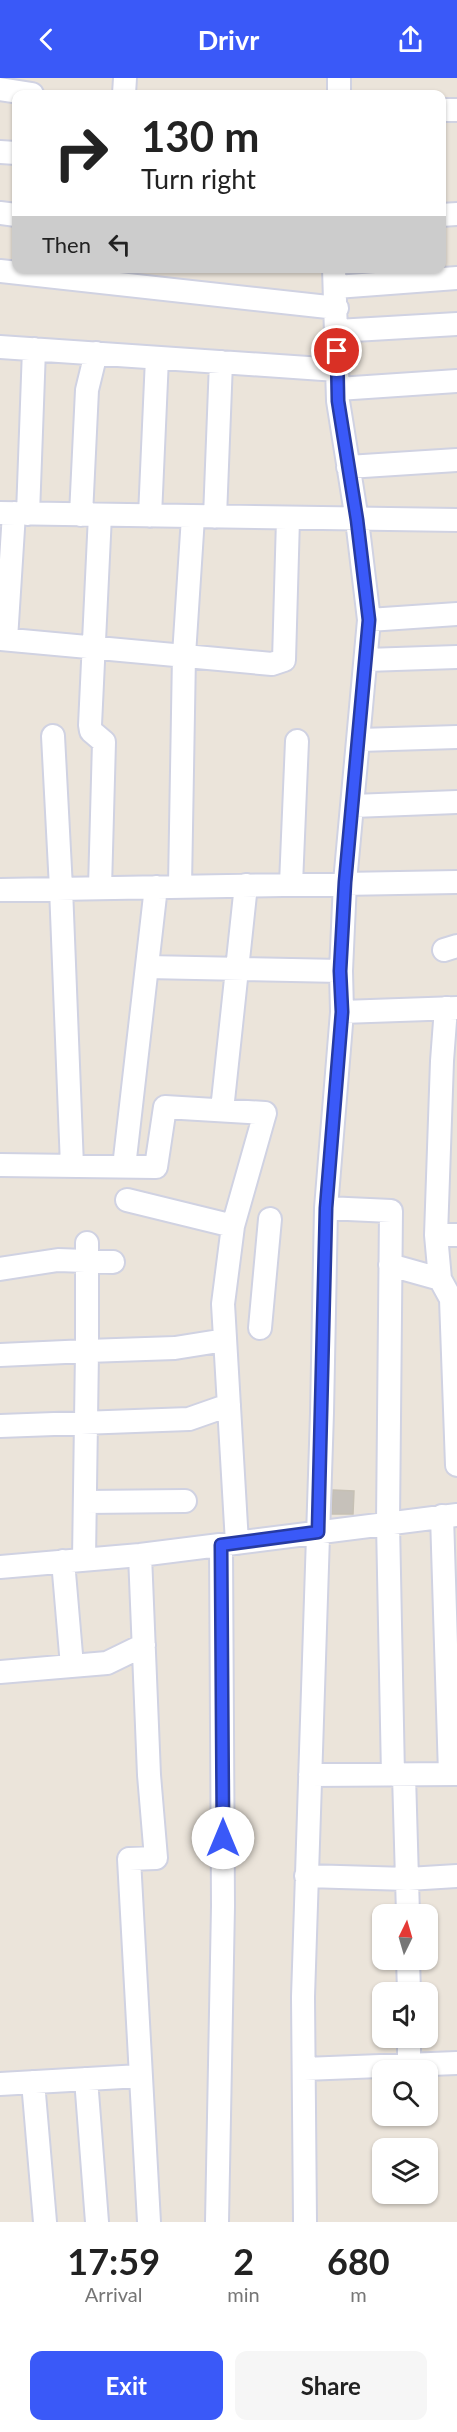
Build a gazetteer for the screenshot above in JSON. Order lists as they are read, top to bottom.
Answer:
{
  "north": "top",
  "page": {
    "header": "Drivr",
    "turn": ["130 m", "Turn right"],
    "then": "Then",
    "eta": [
      "17:59",
      "Arrival",
      "2",
      "min",
      "680",
      "m"
    ],
    "buttons": ["Exit", "Share"]
  }
}
